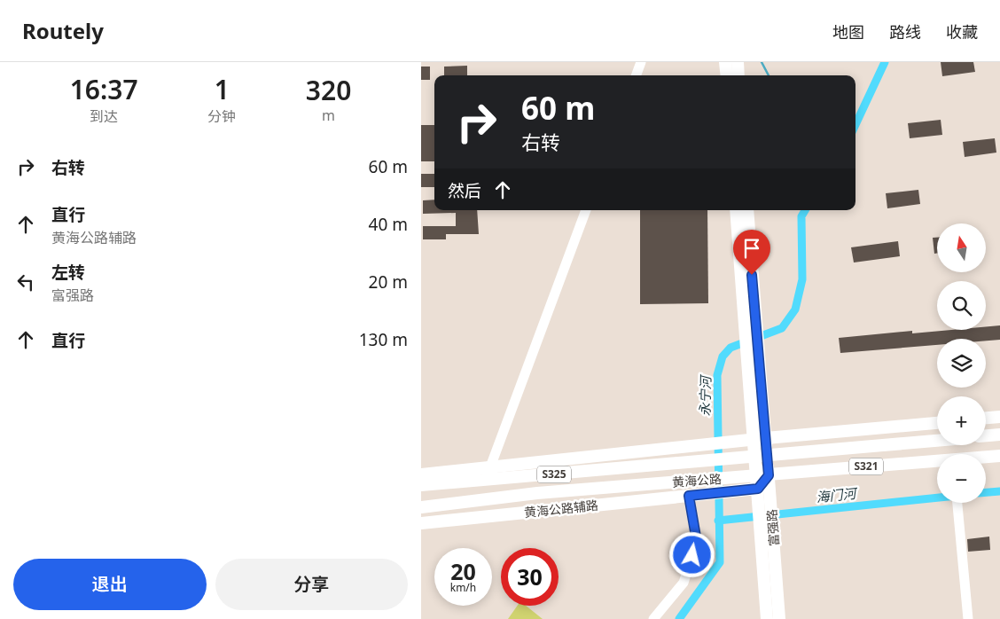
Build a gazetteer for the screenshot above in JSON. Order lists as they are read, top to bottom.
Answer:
{
  "streets": {
    "main road": [
      "S321",
      "S325",
      "黄海公路",
      "黄海公路辅路",
      "富强路"
    ]
  },
  "crossings": [
    ["黄海公路", "富强路"],
    ["黄海公路辅路", "富强路"]
  ],
  "water": ["永宁河", "海门河"],
  "north": "top",
  "page": {
    "header": "Routely",
    "nav": ["地图", "路线", "收藏"],
    "eta": [
      "16:37",
      "到达",
      "1",
      "分钟",
      "320",
      "m"
    ],
    "turn": ["60 m", "右转"],
    "list": [
      {
        "name": "右转",
        "value": "60 m"
      },
      {
        "name": "直行",
        "note": "黄海公路辅路",
        "value": "40 m"
      },
      {
        "name": "左转",
        "note": "富强路",
        "value": "20 m"
      },
      {
        "name": "直行",
        "value": "130 m"
      }
    ],
    "then": "然后",
    "map_buttons": ["+", "−"],
    "speed": "20 km/h",
    "limit": "30",
    "buttons": ["退出", "分享"]
  }
}
